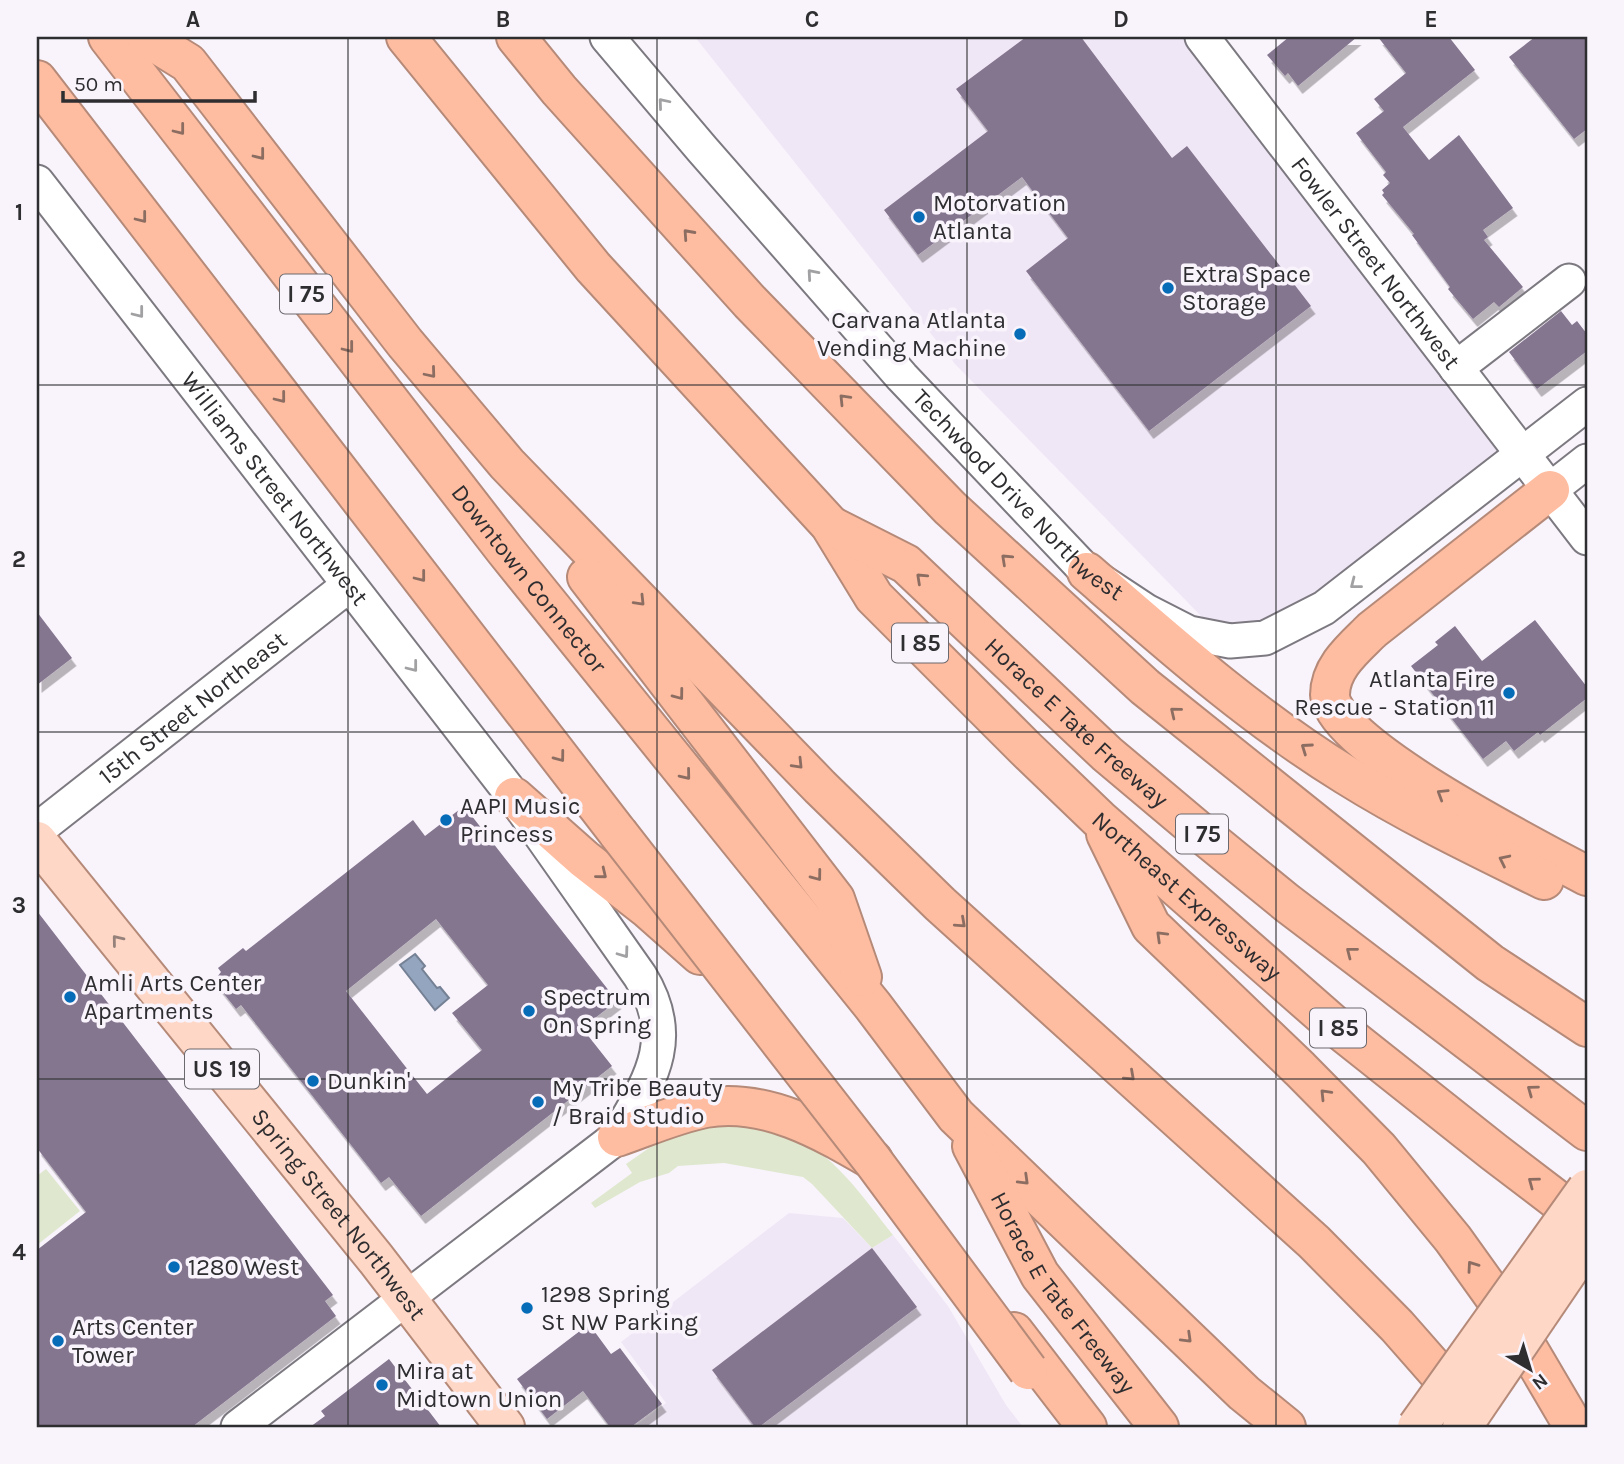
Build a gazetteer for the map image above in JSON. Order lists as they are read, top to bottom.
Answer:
{
  "streets": {
    "highway": [
      "I 75",
      "Downtown Connector",
      "I 85",
      "Horace E Tate Freeway",
      "Northeast Expressway"
    ],
    "main road": ["US 19", "Spring Street Northwest"],
    "street": [
      "Fowler Street Northwest",
      "Williams Street Northwest",
      "Techwood Drive Northwest",
      "15th Street Northeast"
    ]
  },
  "crossings": [
    ["Fowler Street Northwest", "Techwood Drive Northwest"],
    ["I 75", "Horace E Tate Freeway"],
    ["I 75", "Northeast Expressway"],
    ["Williams Street Northwest", "15th Street Northeast"],
    ["Downtown Connector", "Horace E Tate Freeway"],
    ["Horace E Tate Freeway", "Northeast Expressway"]
  ],
  "one_way": ["Williams Street Northwest", "Techwood Drive Northwest", "Spring Street Northwest"],
  "places": [
    "Motorvation Atlanta",
    "Extra Space Storage",
    "Carvana Atlanta Vending Machine",
    "Atlanta Fire Rescue - Station 11",
    "AAPI Music Princess",
    "Amli Arts Center Apartments",
    "Spectrum On Spring",
    "Dunkin'",
    "My Tribe Beauty / Braid Studio",
    "1280 West",
    "1298 Spring St NW Parking",
    "Arts Center Tower",
    "Mira at Midtown Union"
  ],
  "scale_bar": "50 m",
  "north": "bottom right",
  "grid": {
    "columns": [
      "A",
      "B",
      "C",
      "D",
      "E"
    ],
    "rows": [
      "1",
      "2",
      "3",
      "4"
    ]
  }
}
